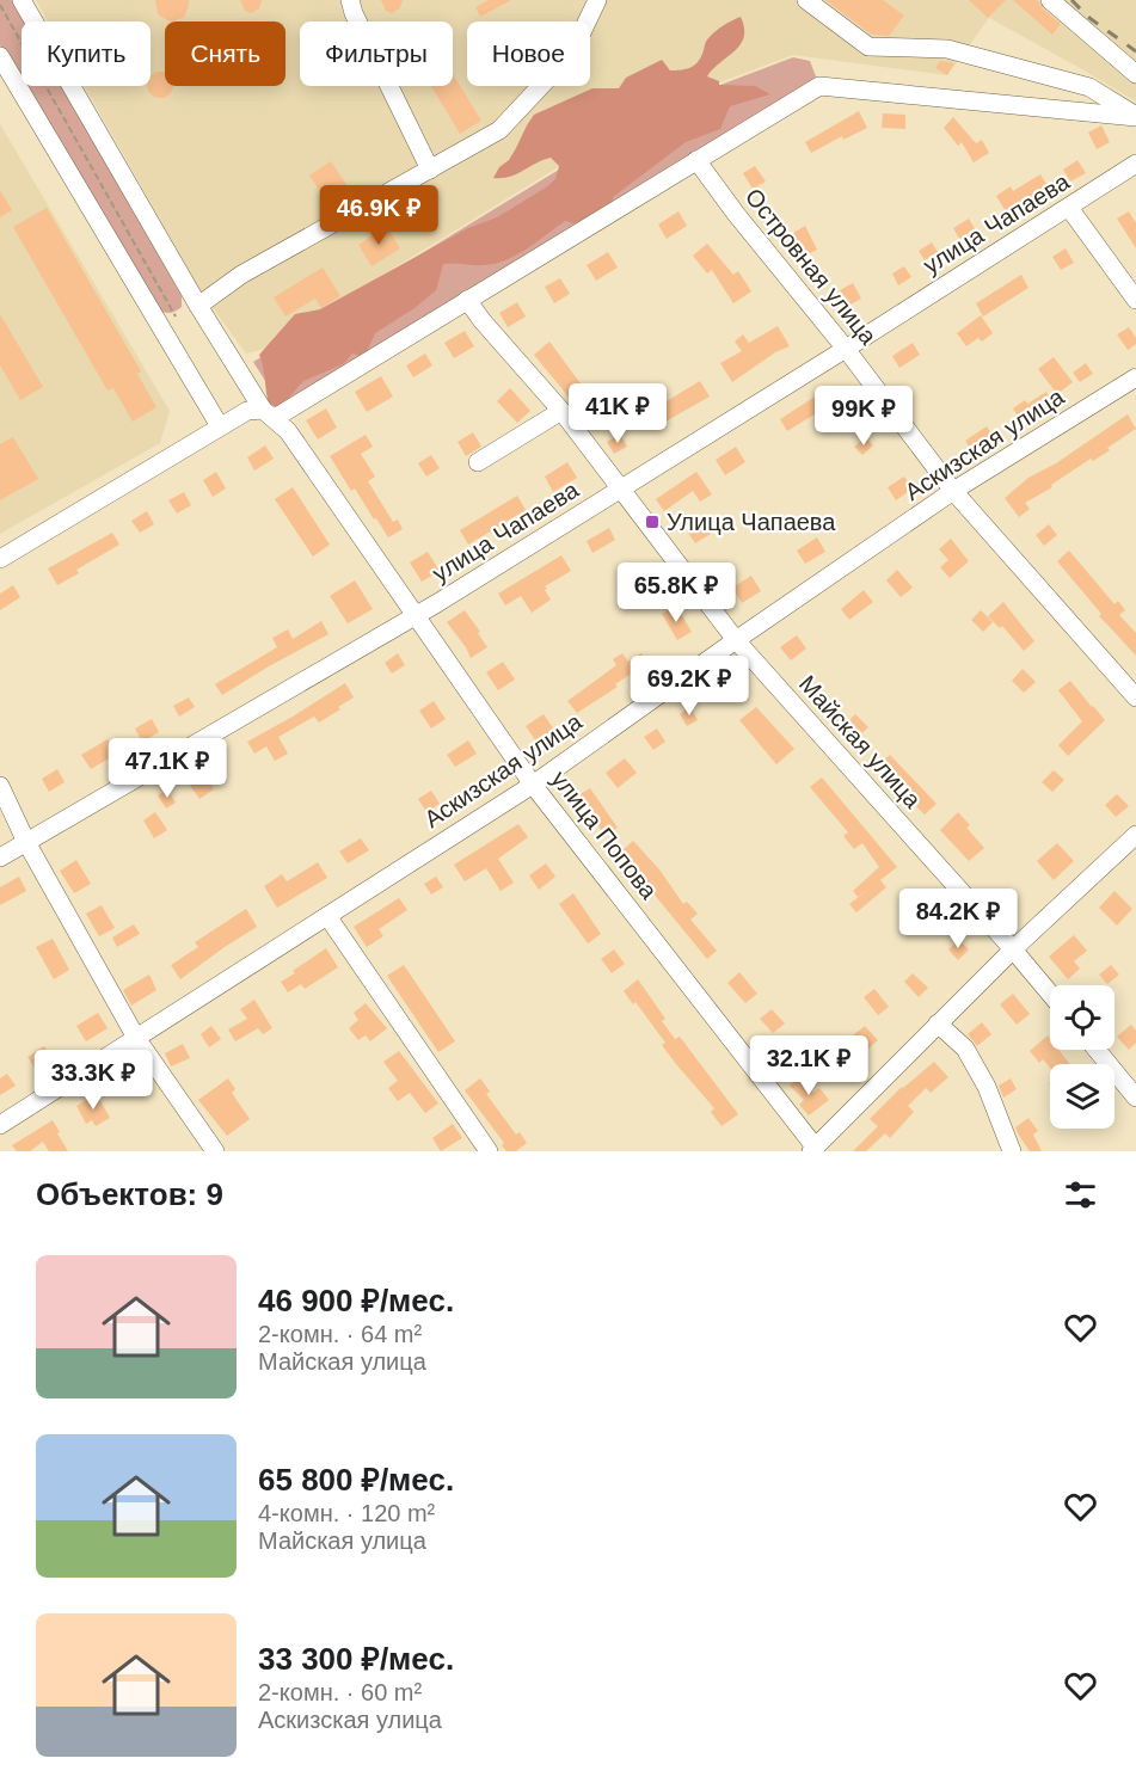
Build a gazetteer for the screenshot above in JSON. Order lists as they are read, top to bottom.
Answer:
{
  "streets": {
    "street": [
      "улица Чапаева",
      "Островная улица",
      "Аскизская улица",
      "Майская улица",
      "улица Попова"
    ]
  },
  "crossings": [
    ["улица Чапаева", "Островная улица"],
    ["улица Чапаева", "Майская улица"],
    ["улица Чапаева", "улица Попова"],
    ["Островная улица", "Аскизская улица"],
    ["Аскизская улица", "Майская улица"],
    ["Аскизская улица", "улица Попова"]
  ],
  "places": {
    "transit": ["Улица Чапаева"]
  },
  "page": {
    "chip": [
      "Купить",
      "Снять",
      "Фильтры",
      "Новое"
    ],
    "price": [
      "46.9K ₽",
      "41K ₽",
      "99K ₽",
      "65.8K ₽",
      "69.2K ₽",
      "47.1K ₽",
      "84.2K ₽",
      "32.1K ₽",
      "33.3K ₽"
    ],
    "heading": "Объектов: 9",
    "list": [
      {
        "name": "46 900 ₽/мес.",
        "note": "2-комн. · 64 m² · Майская улица"
      },
      {
        "name": "65 800 ₽/мес.",
        "note": "4-комн. · 120 m² · Майская улица"
      },
      {
        "name": "33 300 ₽/мес.",
        "note": "2-комн. · 60 m² · Аскизская улица"
      }
    ]
  }
}
